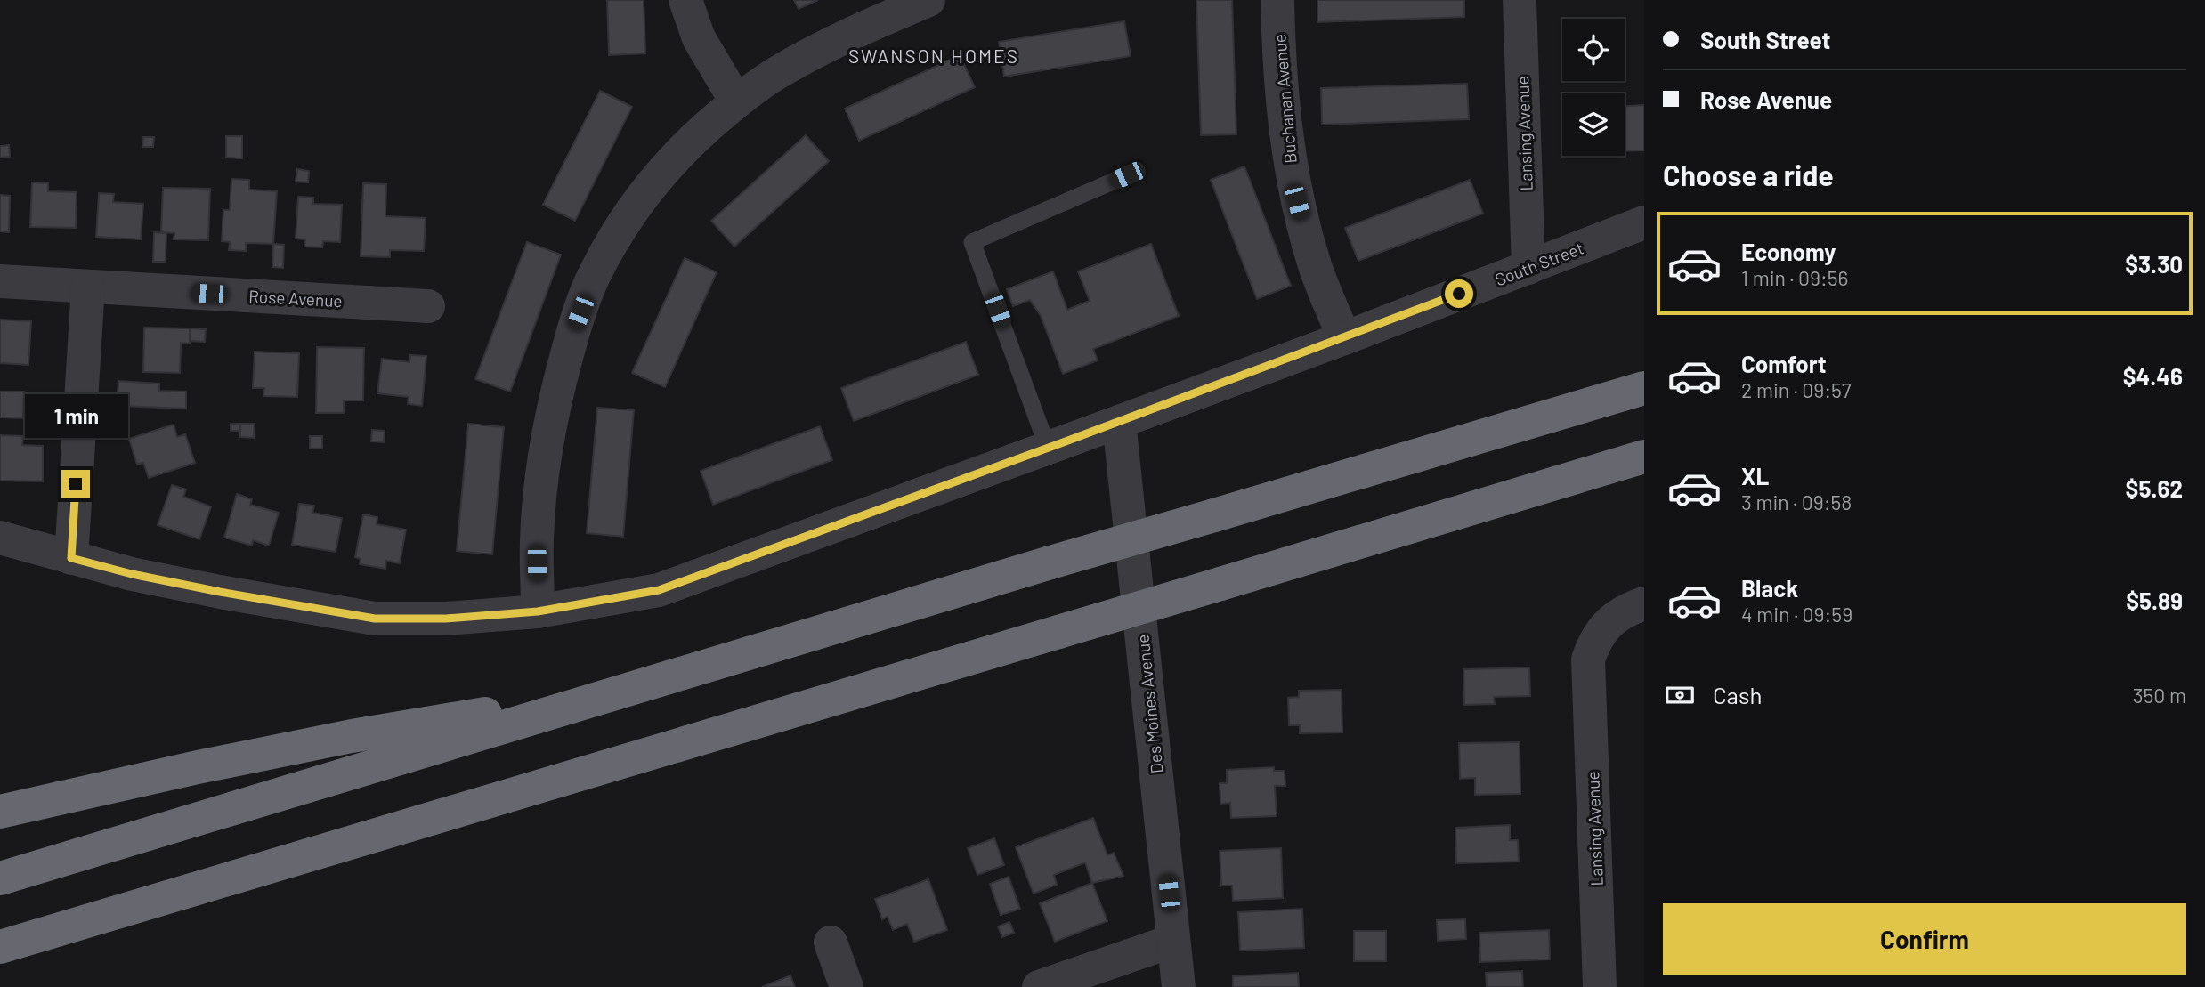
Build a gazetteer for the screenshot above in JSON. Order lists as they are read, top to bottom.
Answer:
{
  "streets": {
    "street": [
      "Buchanan Avenue",
      "Lansing Avenue",
      "South Street",
      "Rose Avenue",
      "Des Moines Avenue"
    ]
  },
  "crossings": [
    ["Buchanan Avenue", "South Street"],
    ["Lansing Avenue", "South Street"],
    ["South Street", "Des Moines Avenue"]
  ],
  "districts": ["SWANSON HOMES"],
  "page": {
    "banner": ["South Street", "Rose Avenue"],
    "heading": "Choose a ride",
    "list": [
      {
        "name": "Economy",
        "note": "1 min · 09:56",
        "value": "$3.30"
      },
      {
        "name": "Comfort",
        "note": "2 min · 09:57",
        "value": "$4.46"
      },
      {
        "name": "XL",
        "note": "3 min · 09:58",
        "value": "$5.62"
      },
      {
        "name": "Black",
        "note": "4 min · 09:59",
        "value": "$5.89"
      }
    ],
    "bubble": "1 min",
    "pay": ["Cash", "350 m"],
    "buttons": "Confirm"
  }
}
